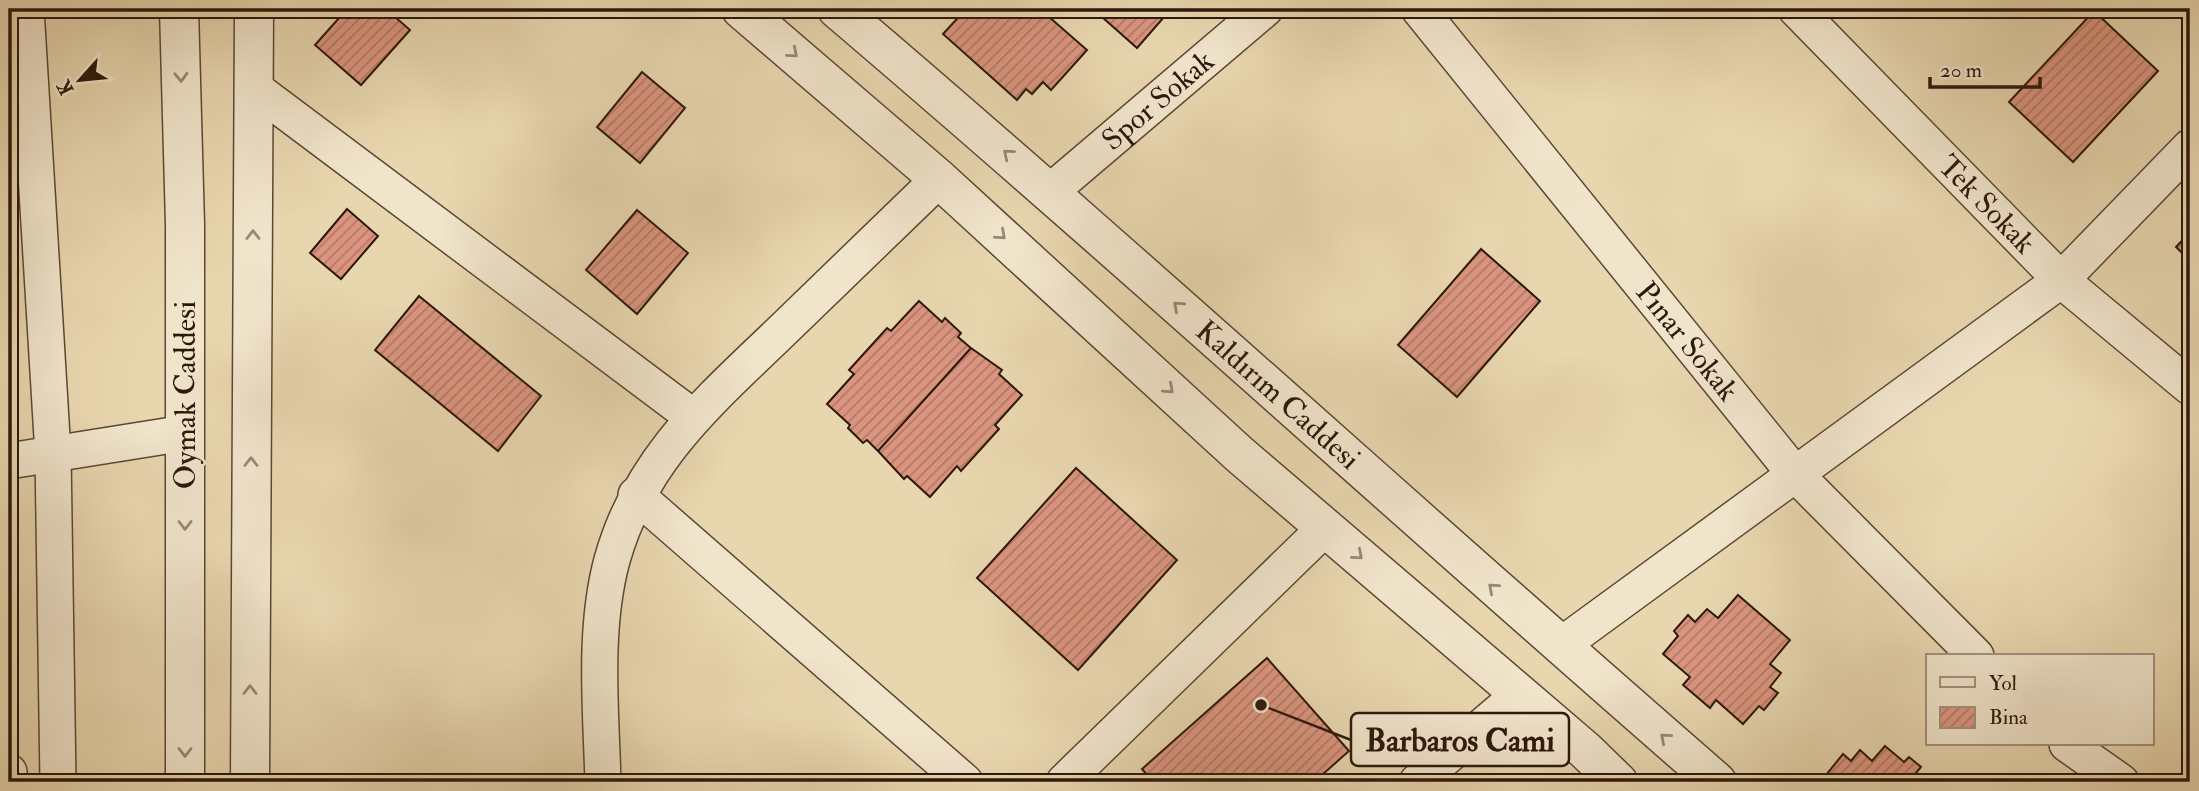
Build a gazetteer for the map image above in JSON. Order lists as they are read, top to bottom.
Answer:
{
  "streets": {
    "street": [
      "Spor Sokak",
      "Tek Sokak",
      "Pınar Sokak",
      "Oymak Caddesi",
      "Kaldırım Caddesi"
    ]
  },
  "crossings": [
    ["Spor Sokak", "Kaldırım Caddesi"]
  ],
  "places": ["Barbaros Cami"],
  "legend": ["Yol", "Bina"],
  "scale_bar": "20 m",
  "north": "bottom left"
}
